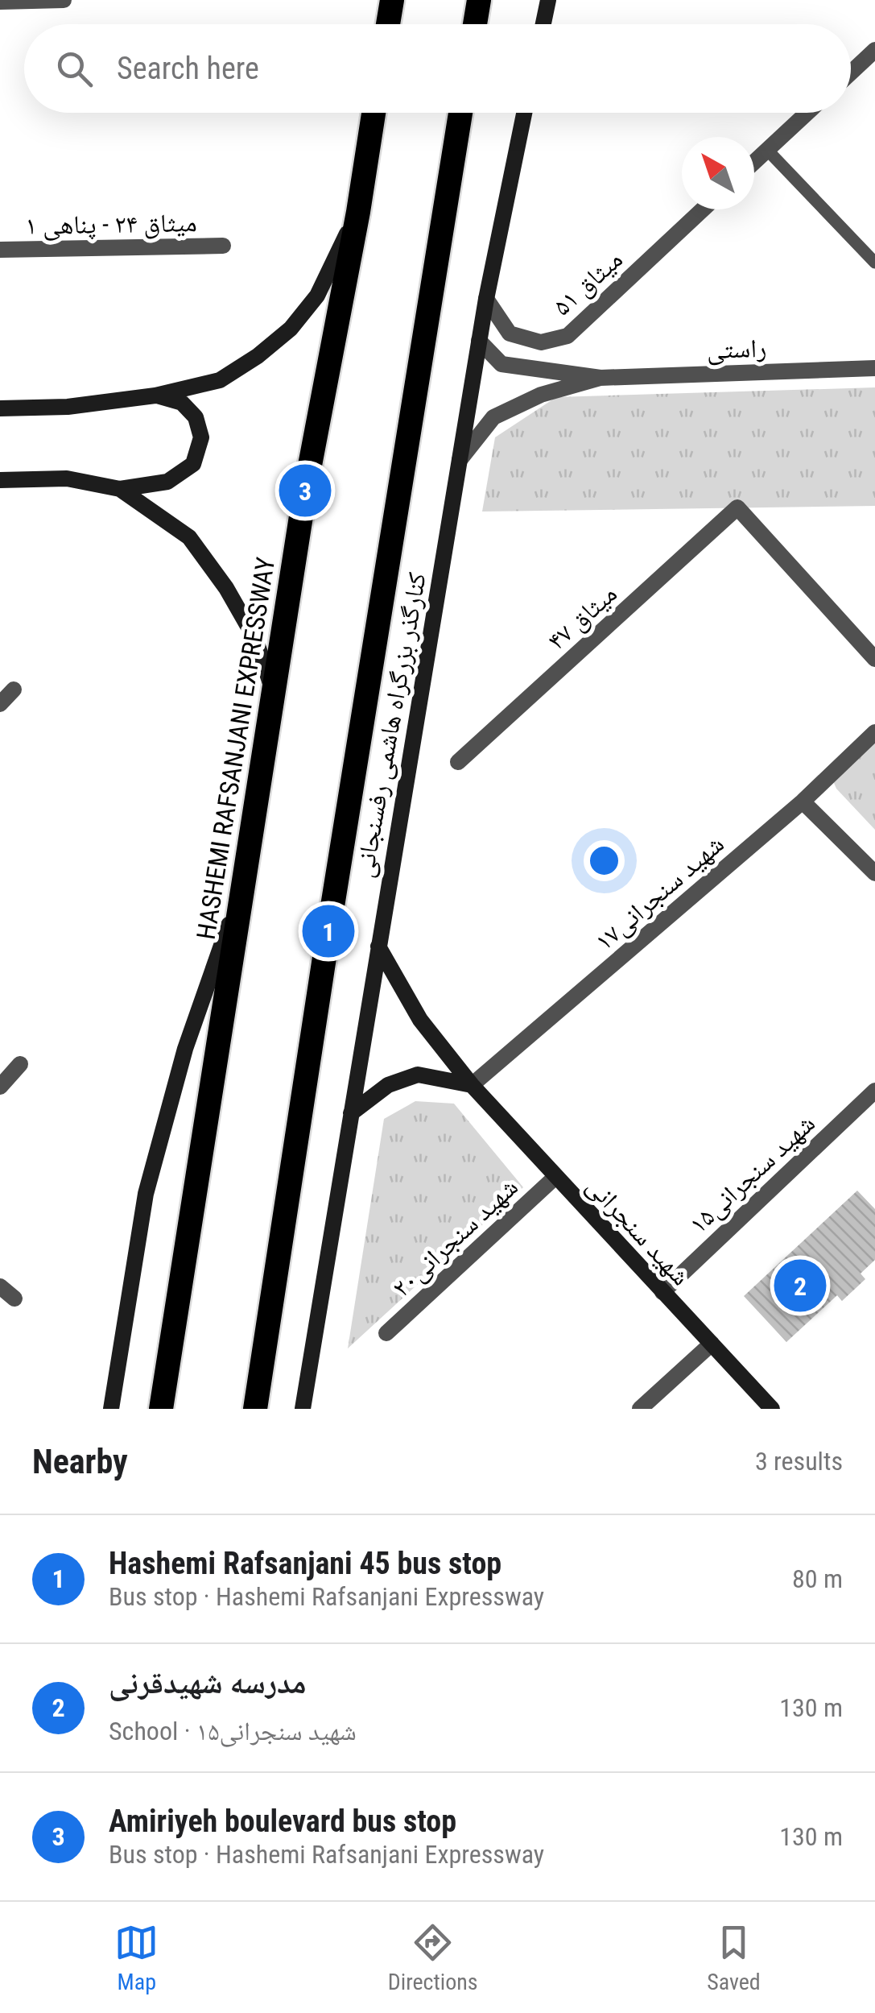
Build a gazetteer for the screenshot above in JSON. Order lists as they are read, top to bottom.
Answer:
{
  "streets": {
    "highway": ["HASHEMI RAFSANJANI EXPRESSWAY"],
    "street": [
      "میثاق ۲۴ - پناهی ۱",
      "میثاق ۵۱",
      "راستی",
      "میثاق ۴۷",
      "کنارگذر بزرگراه هاشمی رفسنجانی",
      "شهید سنجرانی۱۷",
      "شهید سنجرانی۱۵",
      "شهید سنجرانی",
      "شهید سنجرانی۲۰"
    ]
  },
  "crossings": [
    ["میثاق ۵۱", "کنارگذر بزرگراه هاشمی رفسنجانی"],
    ["کنارگذر بزرگراه هاشمی رفسنجانی", "شهید سنجرانی"],
    ["شهید سنجرانی۱۷", "شهید سنجرانی"],
    ["شهید سنجرانی۱۵", "شهید سنجرانی"],
    ["شهید سنجرانی", "شهید سنجرانی۲۰"]
  ],
  "north": "top left",
  "page": {
    "search": "Search here",
    "pins": ["3", "1", "2"],
    "heading": ["Nearby", "3 results"],
    "list": [
      {
        "mark": "1",
        "name": "Hashemi Rafsanjani 45 bus stop",
        "note": "Bus stop · Hashemi Rafsanjani Expressway",
        "value": "80 m"
      },
      {
        "mark": "2",
        "name": "مدرسه شهیدقرنی",
        "note": "School · شهید سنجرانی۱۵",
        "value": "130 m"
      },
      {
        "mark": "3",
        "name": "Amiriyeh boulevard bus stop",
        "note": "Bus stop · Hashemi Rafsanjani Expressway",
        "value": "130 m"
      }
    ],
    "nav": ["Map", "Directions", "Saved"]
  }
}
